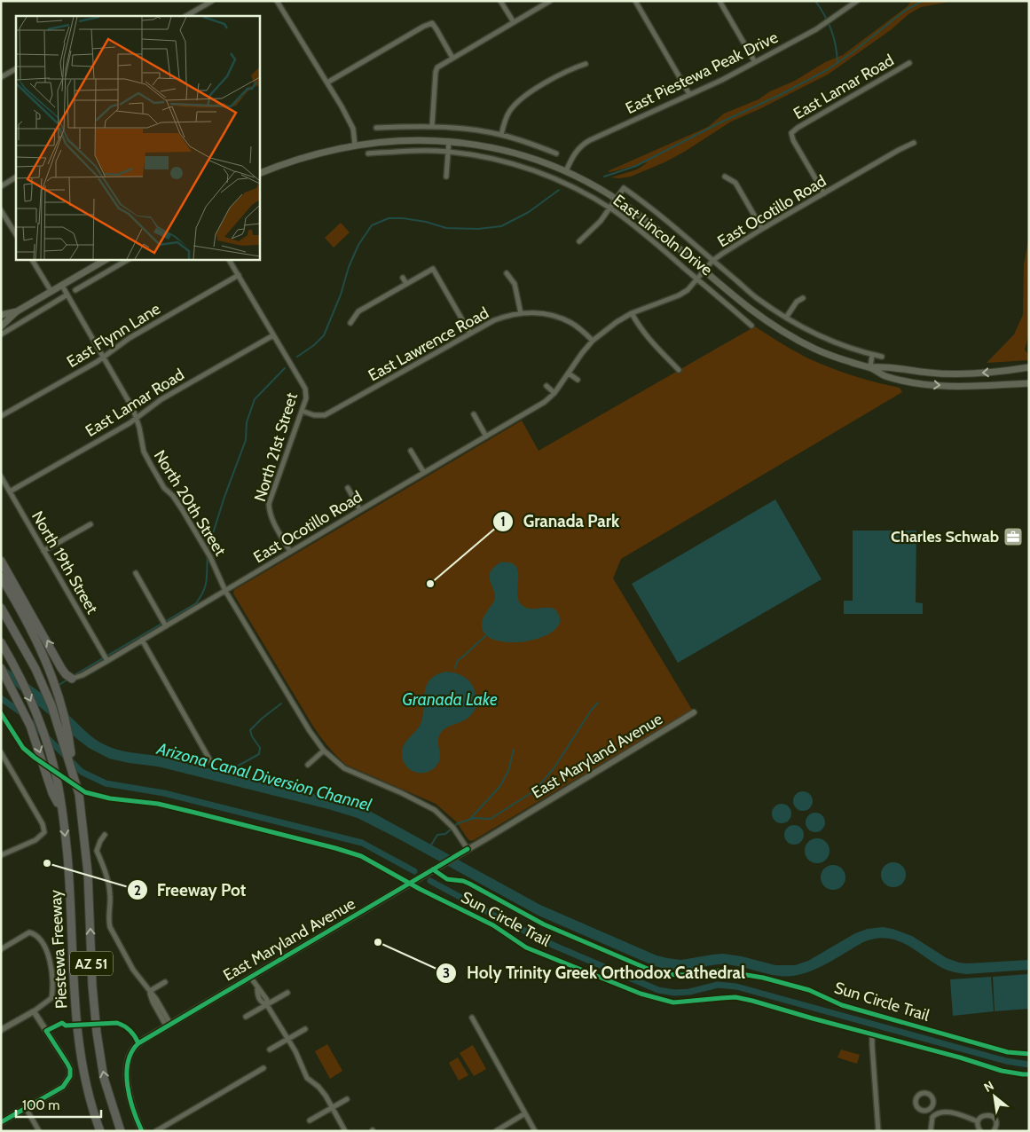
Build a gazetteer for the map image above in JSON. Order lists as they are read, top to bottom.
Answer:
{
  "streets": {
    "highway": ["Piestewa Freeway", "AZ 51"],
    "main road": ["East Lincoln Drive"],
    "street": [
      "East Piestewa Peak Drive",
      "East Lamar Road",
      "East Ocotillo Road",
      "East Flynn Lane",
      "East Lawrence Road",
      "North 21st Street",
      "North 20th Street",
      "North 19th Street",
      "East Maryland Avenue"
    ],
    "cycle path": ["Sun Circle Trail"]
  },
  "crossings": [
    ["East Piestewa Peak Drive", "East Lincoln Drive"],
    ["East Lamar Road", "East Ocotillo Road"],
    ["East Lamar Road", "North 21st Street"],
    ["East Lamar Road", "North 20th Street"],
    ["East Lamar Road", "North 19th Street"],
    ["East Ocotillo Road", "East Lincoln Drive"],
    ["East Ocotillo Road", "East Lawrence Road"],
    ["East Ocotillo Road", "North 21st Street"],
    ["East Ocotillo Road", "North 20th Street"],
    ["East Ocotillo Road", "North 19th Street"],
    ["East Flynn Lane", "North 21st Street"],
    ["East Flynn Lane", "North 20th Street"],
    ["East Lawrence Road", "North 21st Street"],
    ["North 20th Street", "East Maryland Avenue"]
  ],
  "water": ["Granada Lake", "Arizona Canal Diversion Channel"],
  "places": {
    "office": ["Charles Schwab"],
    "other": ["Granada Park", "Freeway Pot", "Holy Trinity Greek Orthodox Cathedral"]
  },
  "scale_bar": "100 m",
  "north": "top left"
}
